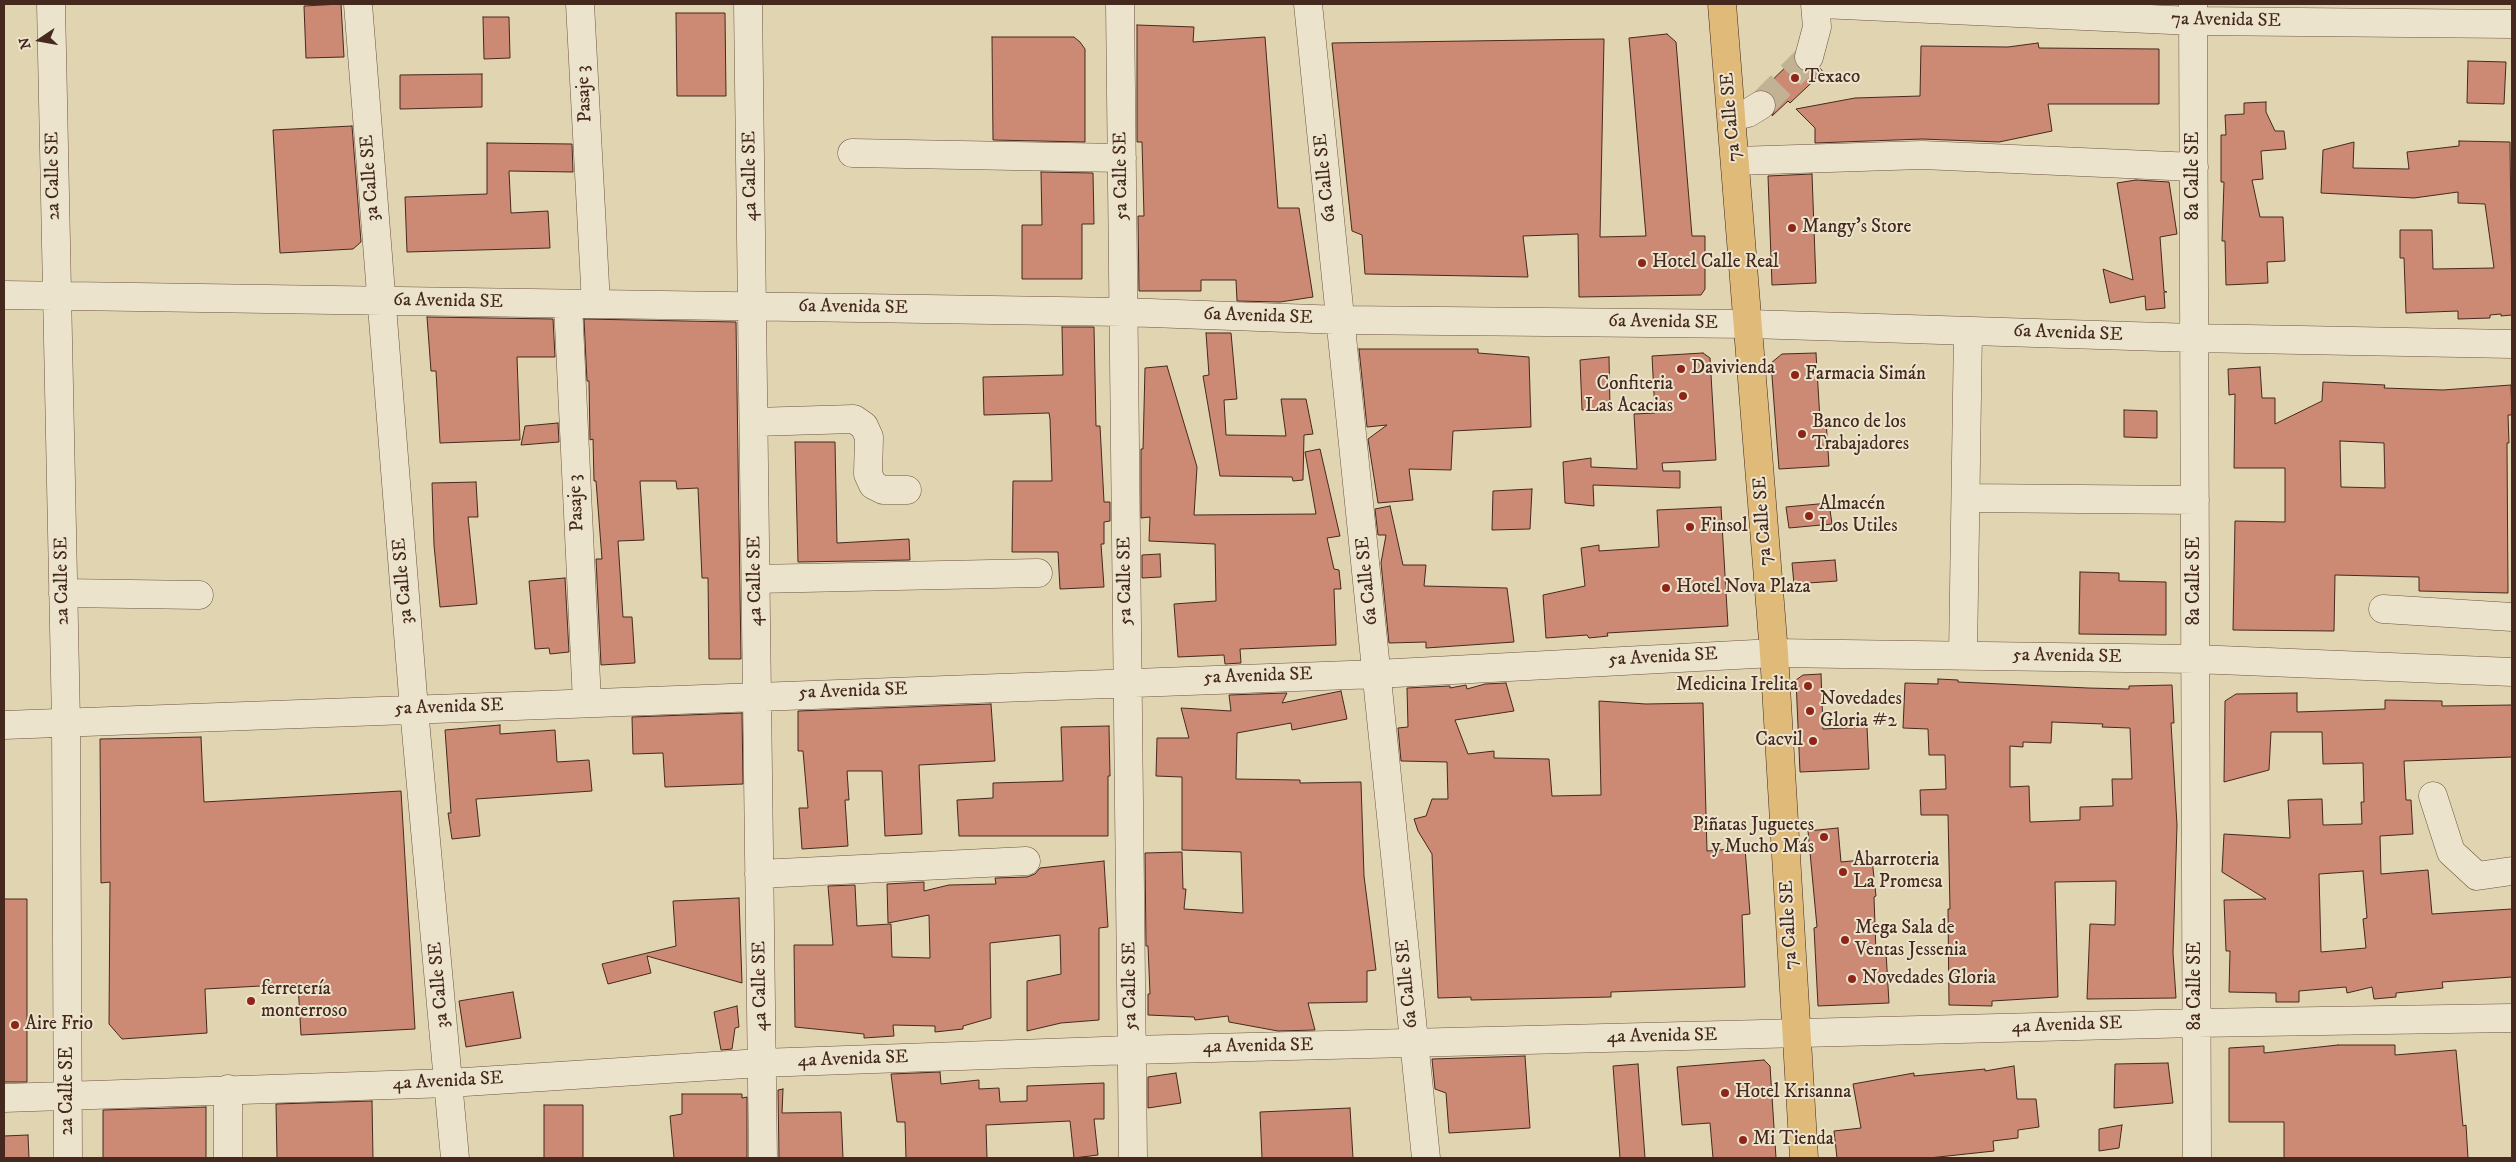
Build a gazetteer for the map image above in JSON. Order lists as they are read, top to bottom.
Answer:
{
  "streets": {
    "main road": ["7a Calle SE"],
    "street": [
      "7a Avenida SE",
      "Pasaje 3",
      "2a Calle SE",
      "4a Calle SE",
      "5a Calle SE",
      "8a Calle SE",
      "3a Calle SE",
      "6a Calle SE",
      "6a Avenida SE",
      "5a Avenida SE",
      "4a Avenida SE"
    ]
  },
  "crossings": [
    ["7a Avenida SE", "8a Calle SE"],
    ["Pasaje 3", "6a Avenida SE"],
    ["Pasaje 3", "5a Avenida SE"],
    ["7a Calle SE", "6a Avenida SE"],
    ["7a Calle SE", "5a Avenida SE"],
    ["7a Calle SE", "4a Avenida SE"],
    ["2a Calle SE", "6a Avenida SE"],
    ["2a Calle SE", "5a Avenida SE"],
    ["2a Calle SE", "4a Avenida SE"],
    ["4a Calle SE", "6a Avenida SE"],
    ["4a Calle SE", "5a Avenida SE"],
    ["4a Calle SE", "4a Avenida SE"],
    ["5a Calle SE", "6a Avenida SE"],
    ["5a Calle SE", "5a Avenida SE"],
    ["5a Calle SE", "4a Avenida SE"],
    ["8a Calle SE", "6a Avenida SE"],
    ["8a Calle SE", "5a Avenida SE"],
    ["8a Calle SE", "4a Avenida SE"],
    ["3a Calle SE", "6a Avenida SE"],
    ["3a Calle SE", "5a Avenida SE"],
    ["3a Calle SE", "4a Avenida SE"],
    ["6a Calle SE", "6a Avenida SE"],
    ["6a Calle SE", "5a Avenida SE"],
    ["6a Calle SE", "4a Avenida SE"]
  ],
  "places": [
    "Texaco",
    "Mangy's Store",
    "Hotel Calle Real",
    "Davivienda",
    "Farmacia Simán",
    "Confiteria Las Acacias",
    "Banco de los Trabajadores",
    "Almacén Los Utiles",
    "Finsol",
    "Hotel Nova Plaza",
    "Medicina Irelita",
    "Novedades Gloria #2",
    "Cacvil",
    "Piñatas Juguetes y Mucho Más",
    "Abarroteria La Promesa",
    "Mega Sala de Ventas Jessenia",
    "Novedades Gloria",
    "ferretería monterroso",
    "Aire Frio",
    "Hotel Krisanna",
    "Mi Tienda"
  ],
  "north": "left"
}
